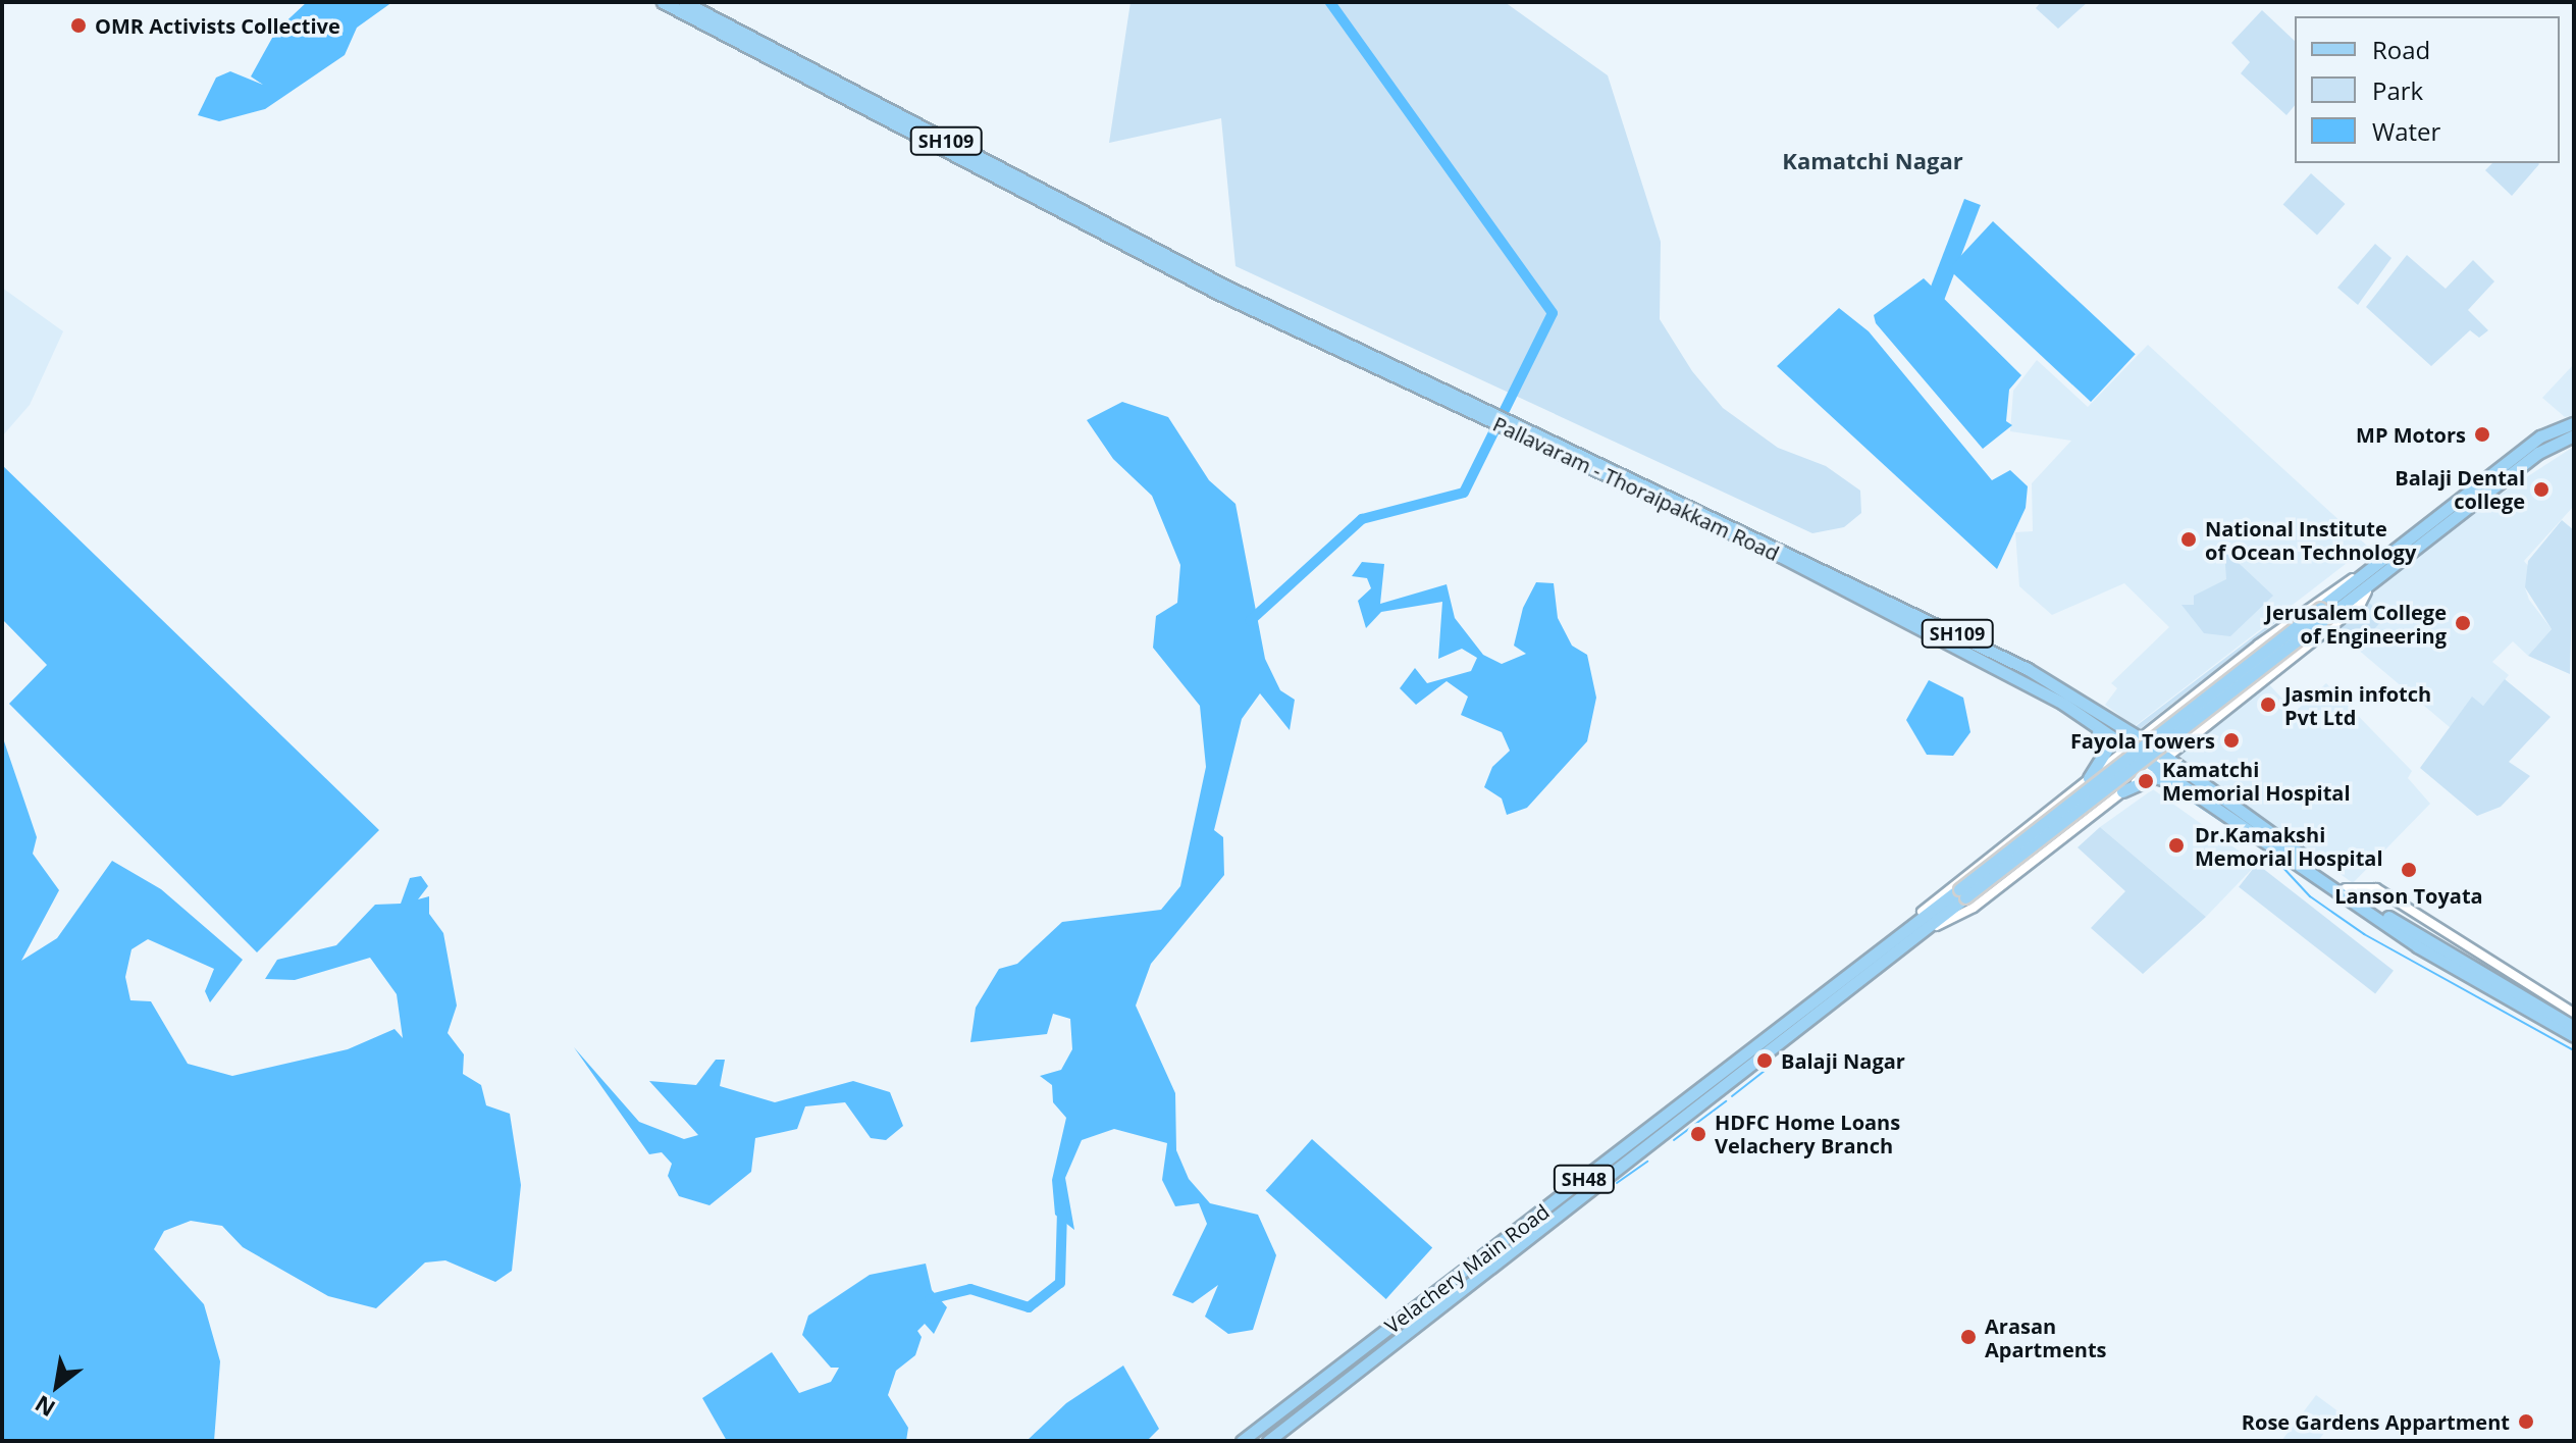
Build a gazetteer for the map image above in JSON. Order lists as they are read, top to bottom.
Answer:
{
  "streets": {
    "main road": [
      "SH109",
      "Pallavaram - Thoraipakkam Road",
      "SH48",
      "Velachery Main Road"
    ]
  },
  "crossings": [
    ["SH48", "Velachery Main Road"]
  ],
  "districts": ["Kamatchi Nagar"],
  "places": [
    "OMR Activists Collective",
    "MP Motors",
    "Balaji Dental college",
    "National Institute of Ocean Technology",
    "Jerusalem College of Engineering",
    "Jasmin infotch Pvt Ltd",
    "Fayola Towers",
    "Kamatchi Memorial Hospital",
    "Dr.Kamakshi Memorial Hospital",
    "Lanson Toyata",
    "Balaji Nagar",
    "HDFC Home Loans Velachery Branch",
    "Arasan Apartments",
    "Rose Gardens Appartment"
  ],
  "legend": ["Road", "Park", "Water"],
  "north": "bottom left"
}
